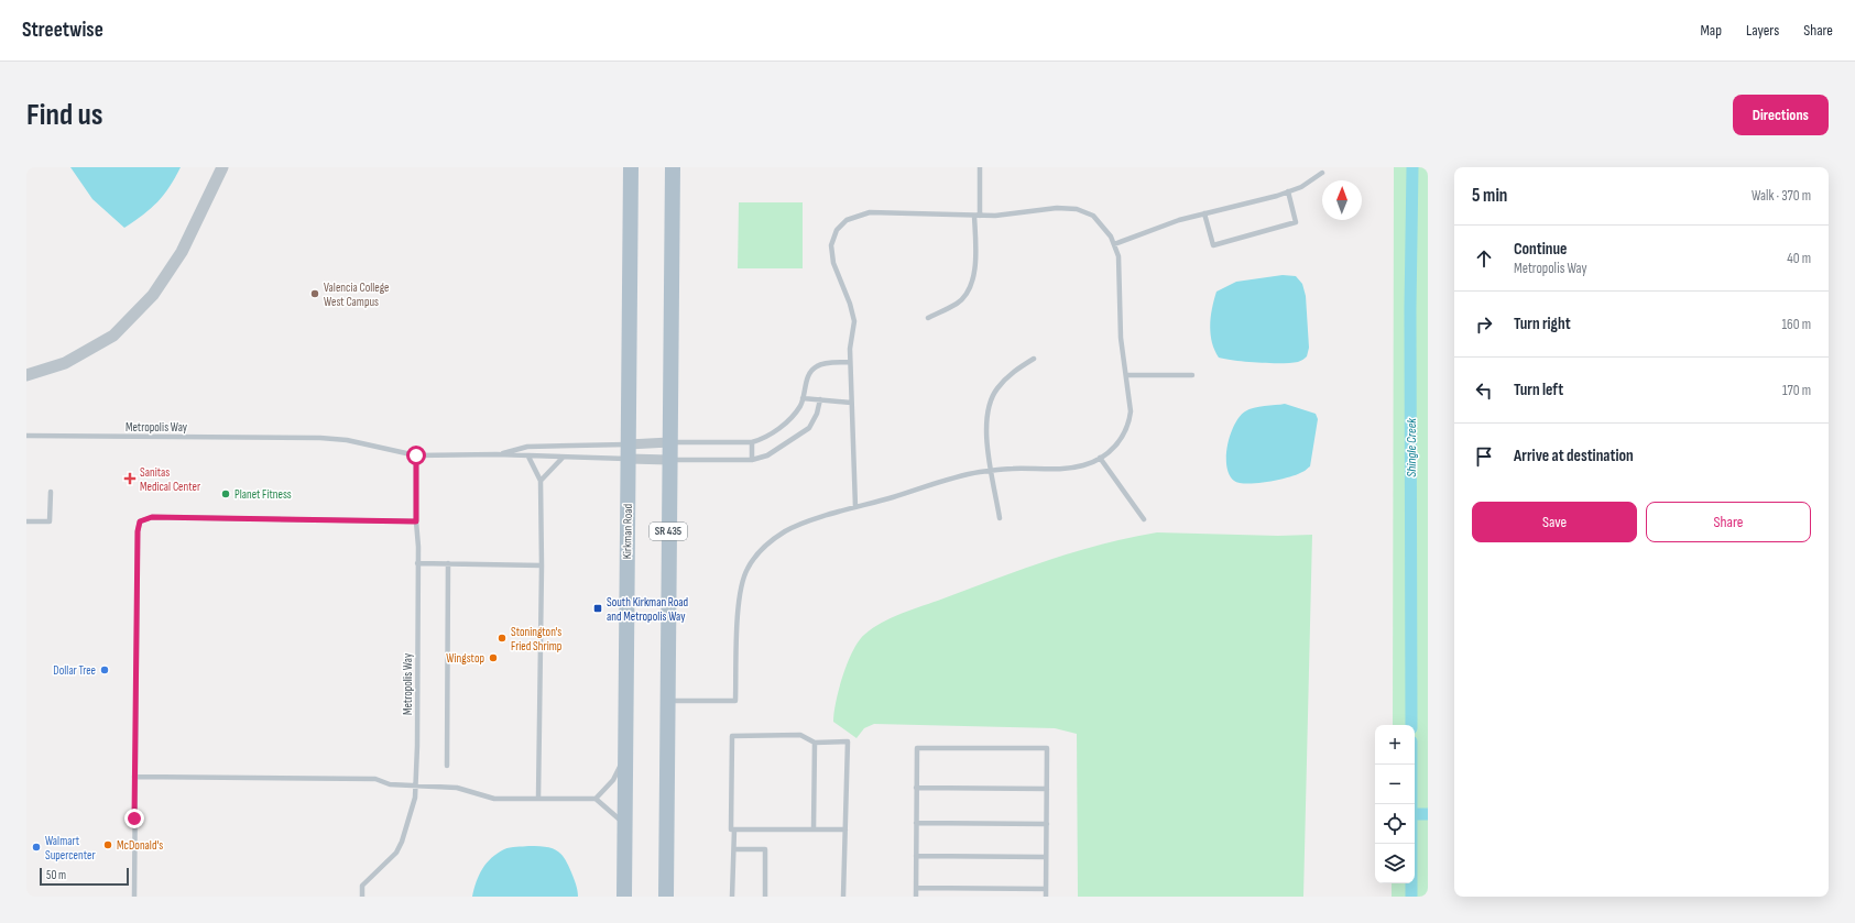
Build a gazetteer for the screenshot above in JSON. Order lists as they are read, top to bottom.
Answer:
{
  "streets": {
    "main road": ["Kirkman Road", "SR 435"],
    "lane": ["Metropolis Way"]
  },
  "water": ["Shingle Creek"],
  "places": {
    "other": [
      "Valencia College West Campus",
      "Planet Fitness",
      "Stonington's Fried Shrimp",
      "Wingstop",
      "Dollar Tree",
      "McDonald's",
      "Walmart Supercenter"
    ],
    "health": ["Sanitas Medical Center"],
    "transit": ["South Kirkman Road and Metropolis Way"]
  },
  "scale_bar": "50 m",
  "north": "top",
  "page": {
    "header": "Streetwise",
    "nav": ["Map", "Layers", "Share"],
    "buttons": [
      "Directions",
      ["Save", "Share"]
    ],
    "title": "Find us",
    "heading": ["5 min", "Walk · 370 m"],
    "list": [
      ["Continue", "Metropolis Way", "40 m"],
      ["Turn right", "160 m"],
      ["Turn left", "170 m"],
      "Arrive at destination"
    ],
    "map_buttons": ["+", "−"],
    "scale": "50 m"
  }
}
